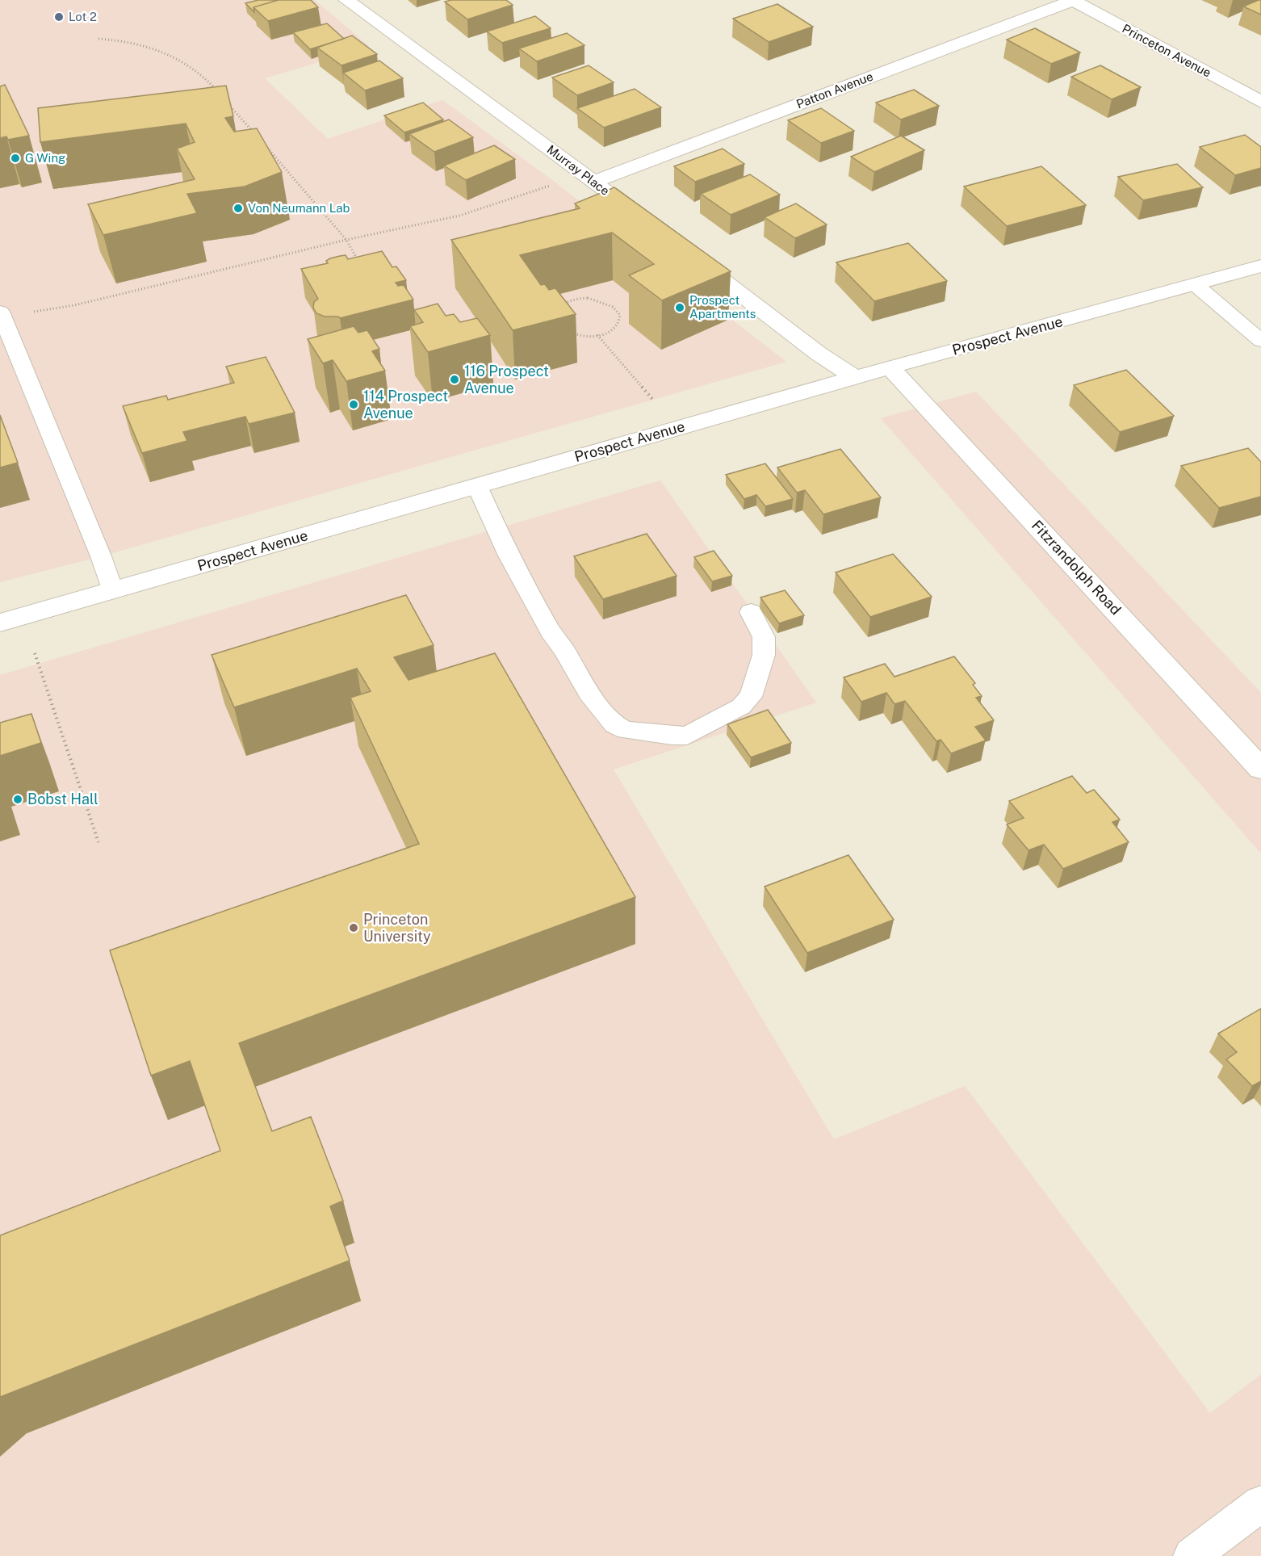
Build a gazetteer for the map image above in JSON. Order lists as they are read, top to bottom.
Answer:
{
  "streets": {
    "street": [
      "Princeton Avenue",
      "Patton Avenue",
      "Murray Place",
      "Prospect Avenue",
      "Fitzrandolph Road"
    ]
  },
  "crossings": [
    ["Princeton Avenue", "Patton Avenue"],
    ["Patton Avenue", "Murray Place"],
    ["Prospect Avenue", "Fitzrandolph Road"]
  ],
  "places": [
    "Lot 2",
    "G Wing",
    "Von Neumann Lab",
    "Prospect Apartments",
    "116 Prospect Avenue",
    "114 Prospect Avenue",
    "Bobst Hall",
    "Princeton University"
  ]
}
